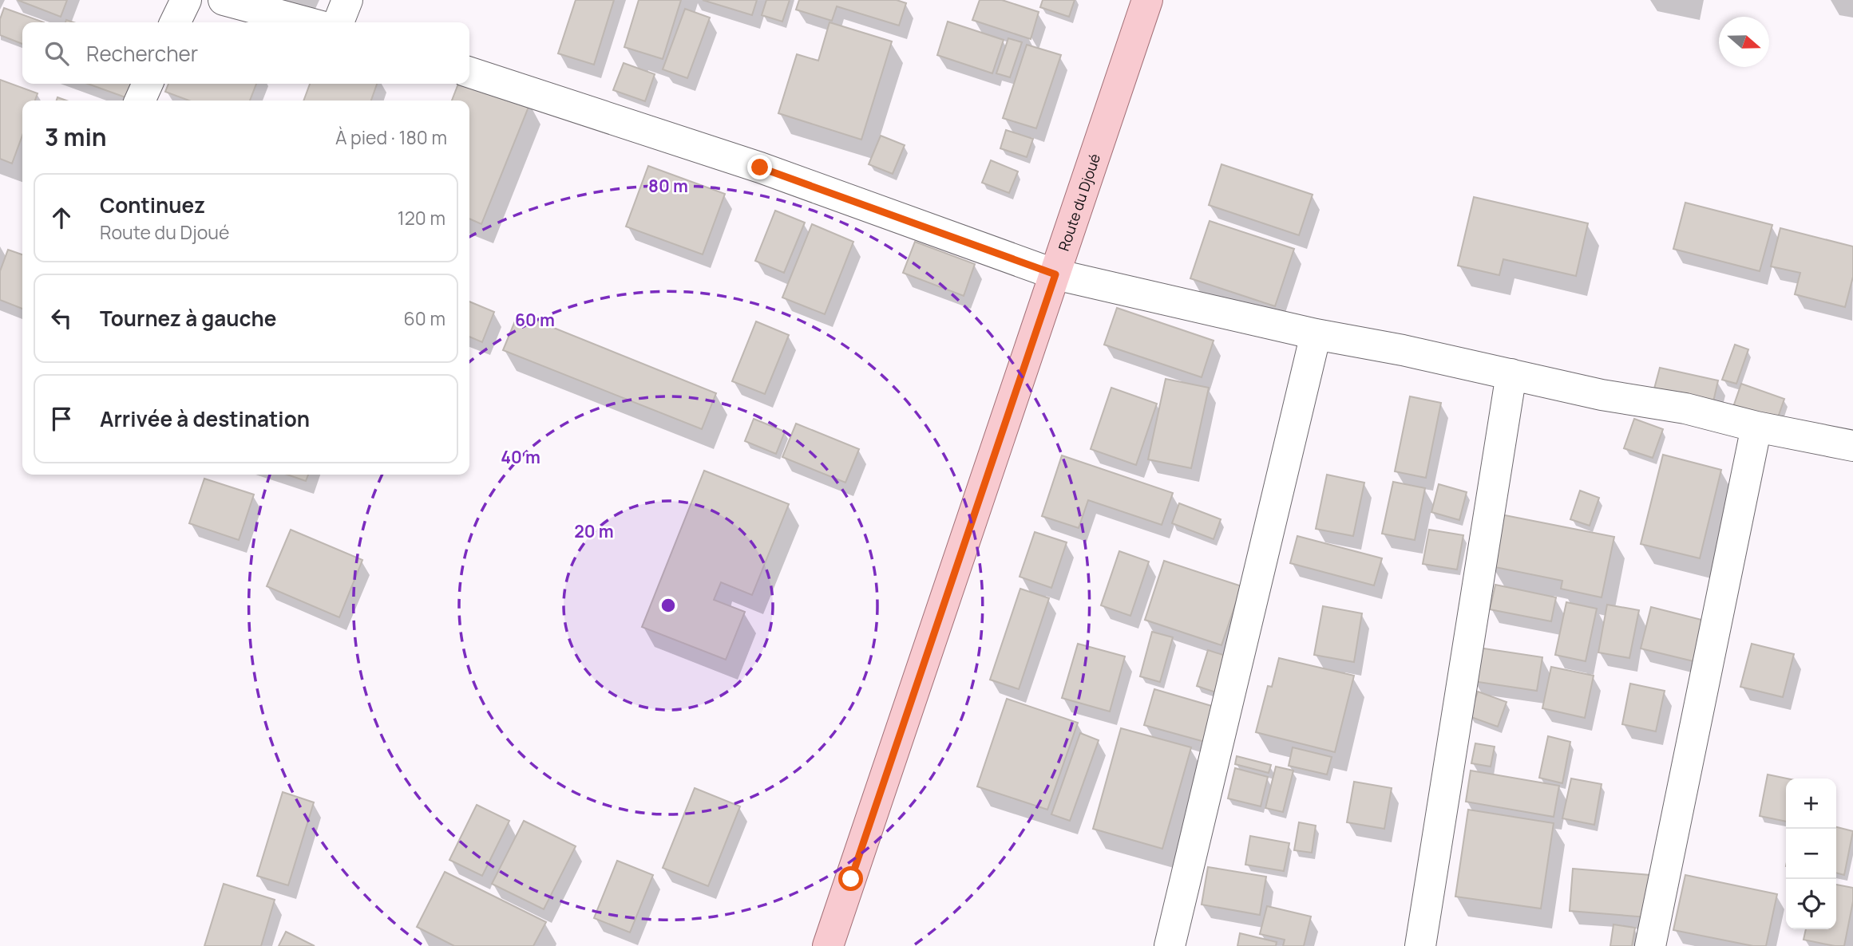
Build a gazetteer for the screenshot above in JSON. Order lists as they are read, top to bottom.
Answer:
{
  "streets": {
    "main road": ["Route du Djoué"]
  },
  "north": "right",
  "page": {
    "search": "Rechercher",
    "heading": ["3 min", "À pied · 180 m"],
    "list": [
      ["Continuez", "Route du Djoué", "120 m"],
      ["Tournez à gauche", "60 m"],
      "Arrivée à destination"
    ],
    "map_buttons": ["+", "−"]
  },
  "rings": [
    "80 m",
    "60 m",
    "40 m",
    "20 m"
  ]
}
